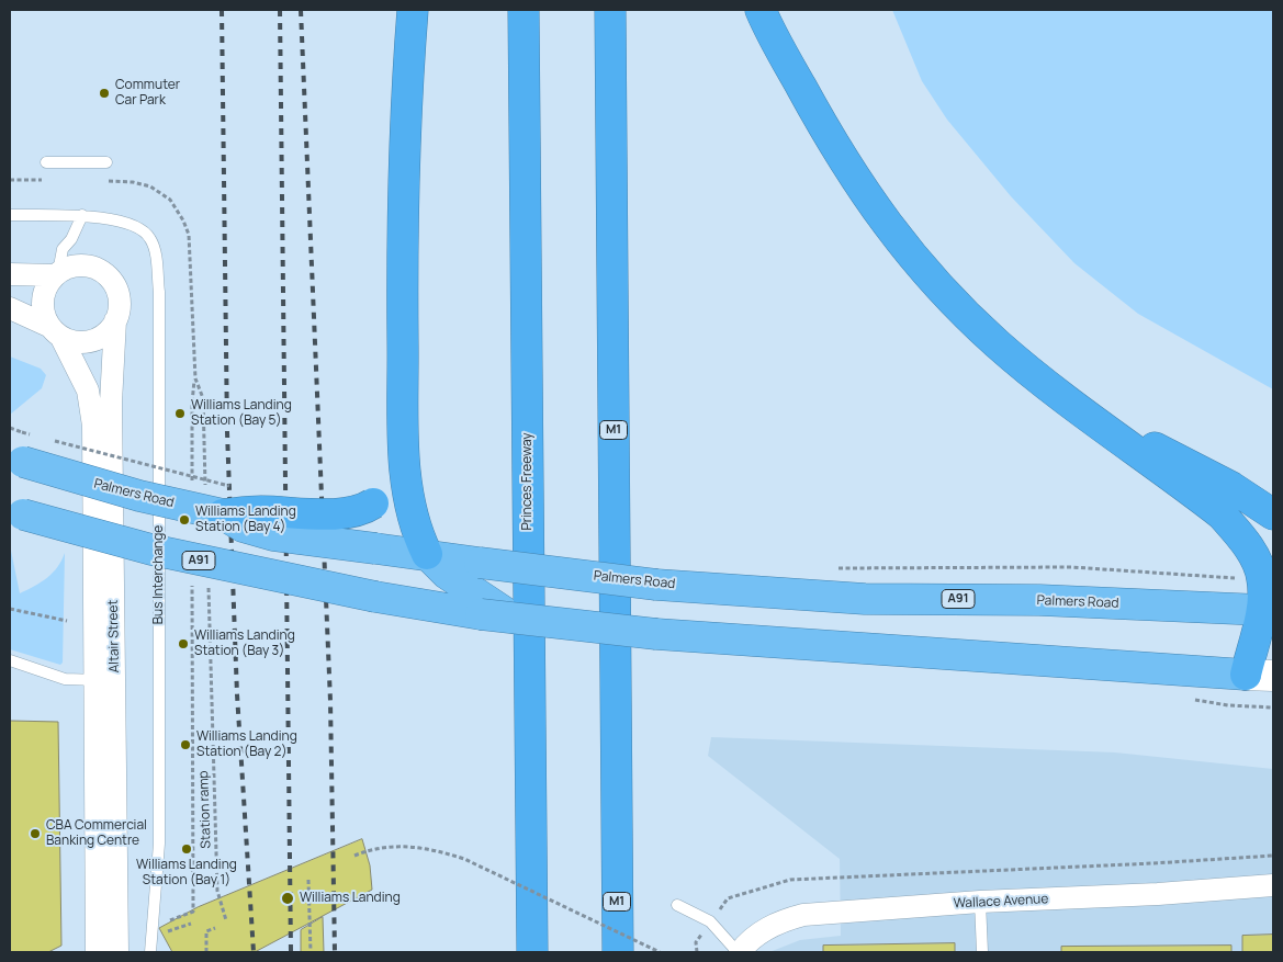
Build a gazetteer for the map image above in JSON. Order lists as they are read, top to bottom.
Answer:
{
  "streets": {
    "highway": [
      "M1",
      "Princes Freeway",
      "Palmers Road",
      "A91"
    ],
    "street": ["Altair Street", "Wallace Avenue"],
    "lane": ["Bus Interchange"],
    "path": ["Station ramp"]
  },
  "places": [
    "Commuter Car Park",
    "Williams Landing Station (Bay 5)",
    "Williams Landing Station (Bay 4)",
    "Williams Landing Station (Bay 3)",
    "Williams Landing Station (Bay 2)",
    "CBA Commercial Banking Centre",
    "Williams Landing Station (Bay 1)",
    "Williams Landing"
  ]
}
